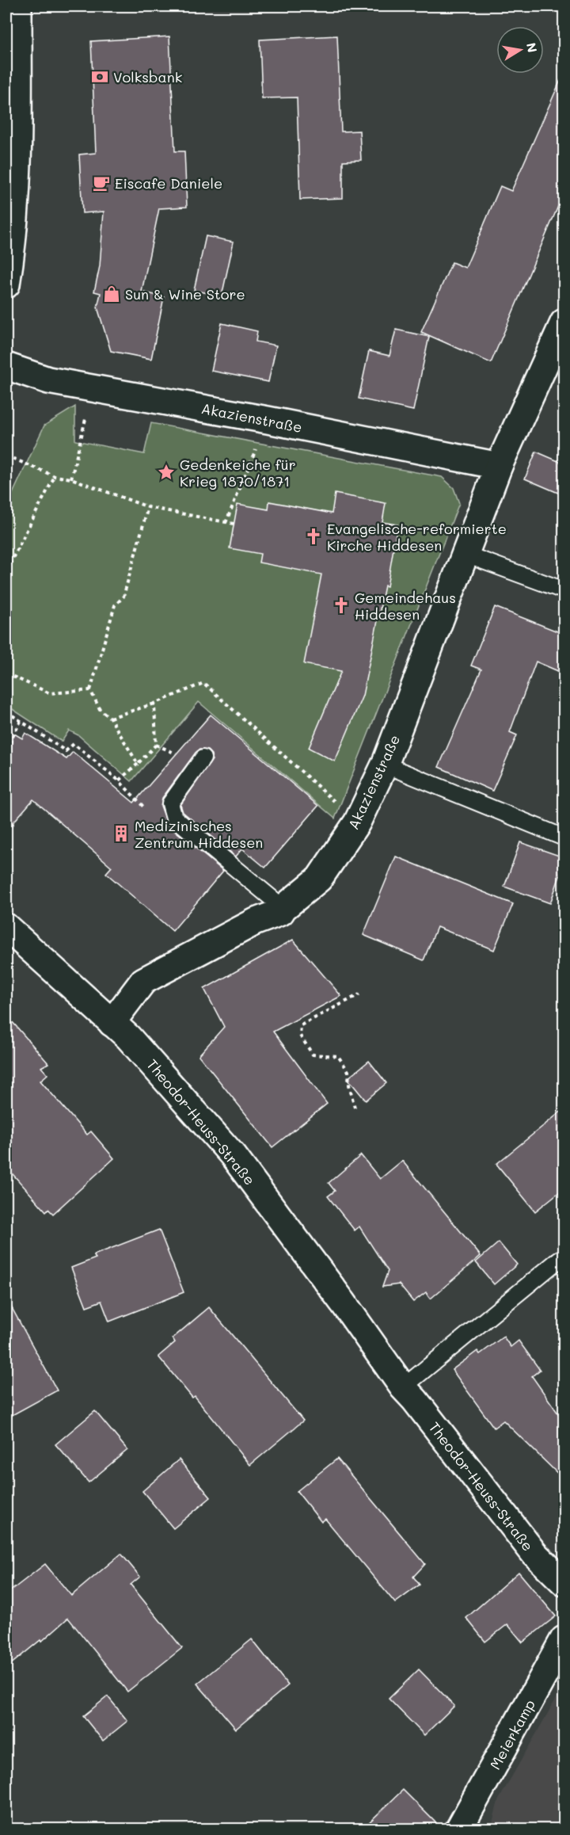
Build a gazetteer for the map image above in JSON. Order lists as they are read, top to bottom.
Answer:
{
  "streets": {
    "street": ["Akazienstraße", "Theodor-Heuss-Straße", "Meierkamp"]
  },
  "crossings": [
    ["Akazienstraße", "Theodor-Heuss-Straße"]
  ],
  "places": {
    "bank": ["Volksbank"],
    "cafe": ["Eiscafe Daniele"],
    "shop": ["Sun & Wine Store"],
    "place": ["Gedenkeiche für Krieg 1870/1871"],
    "church": ["Evangelische-reformierte Kirche Hiddesen", "Gemeindehaus Hiddesen"],
    "building": ["Medizinisches Zentrum Hiddesen"]
  },
  "north": "right"
}
